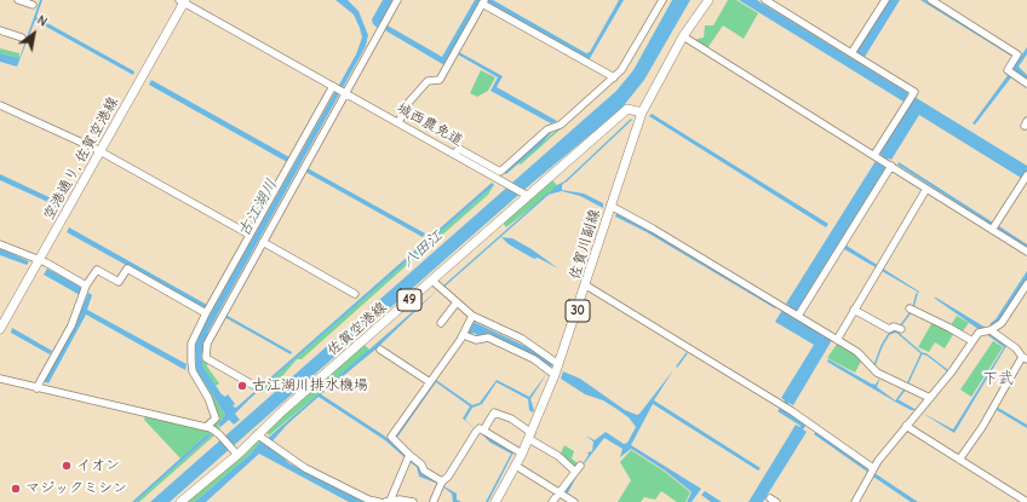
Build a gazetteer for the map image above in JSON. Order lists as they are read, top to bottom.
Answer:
{
  "streets": {
    "main road": [
      "空港通り, 佐賀空港線",
      "佐賀川副線",
      "49",
      "30",
      "佐賀空港線"
    ],
    "street": ["城西農免道"]
  },
  "crossings": [
    ["城西農免道", "佐賀空港線"],
    ["佐賀川副線", "佐賀空港線"]
  ],
  "districts": ["下武"],
  "water": ["古江湖川", "八田江"],
  "places": ["古江湖川排水機場", "イオン", "マジックミシン"],
  "north": "top right"
}
